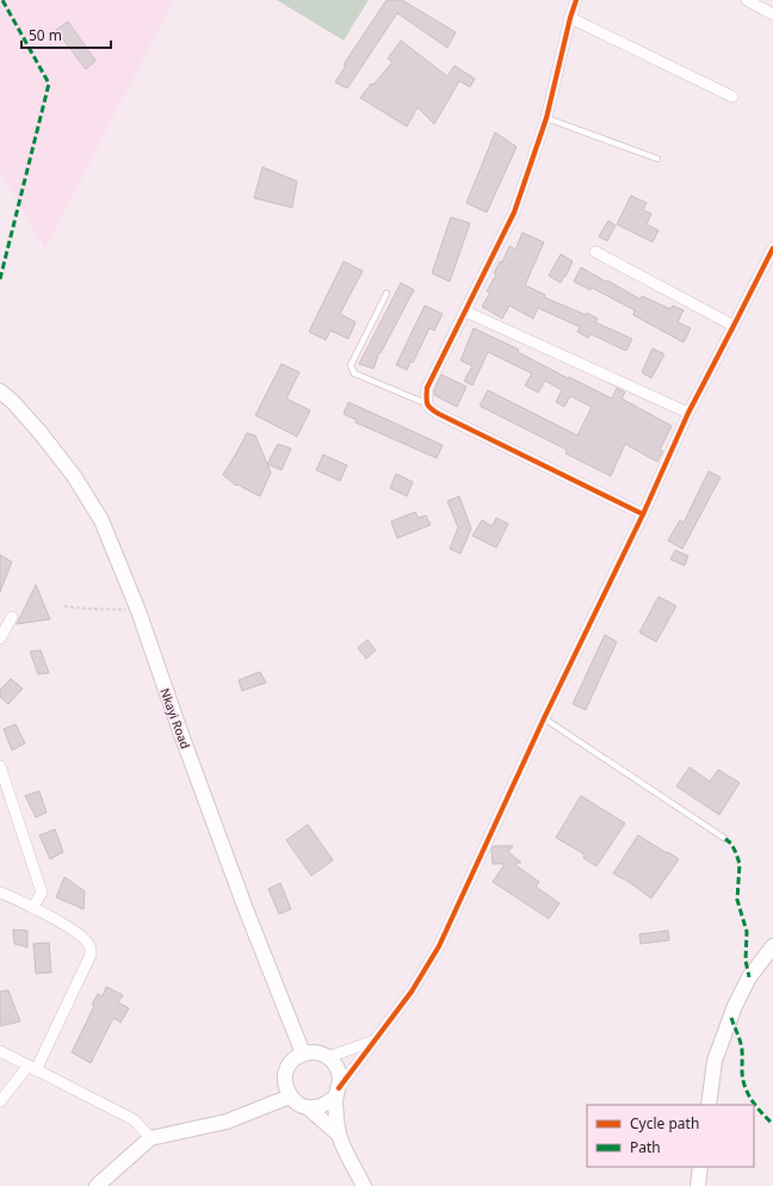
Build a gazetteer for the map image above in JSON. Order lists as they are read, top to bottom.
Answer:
{
  "streets": {
    "main road": ["Nkayi Road"]
  },
  "legend": ["Cycle path", "Path"],
  "scale_bar": "50 m"
}
